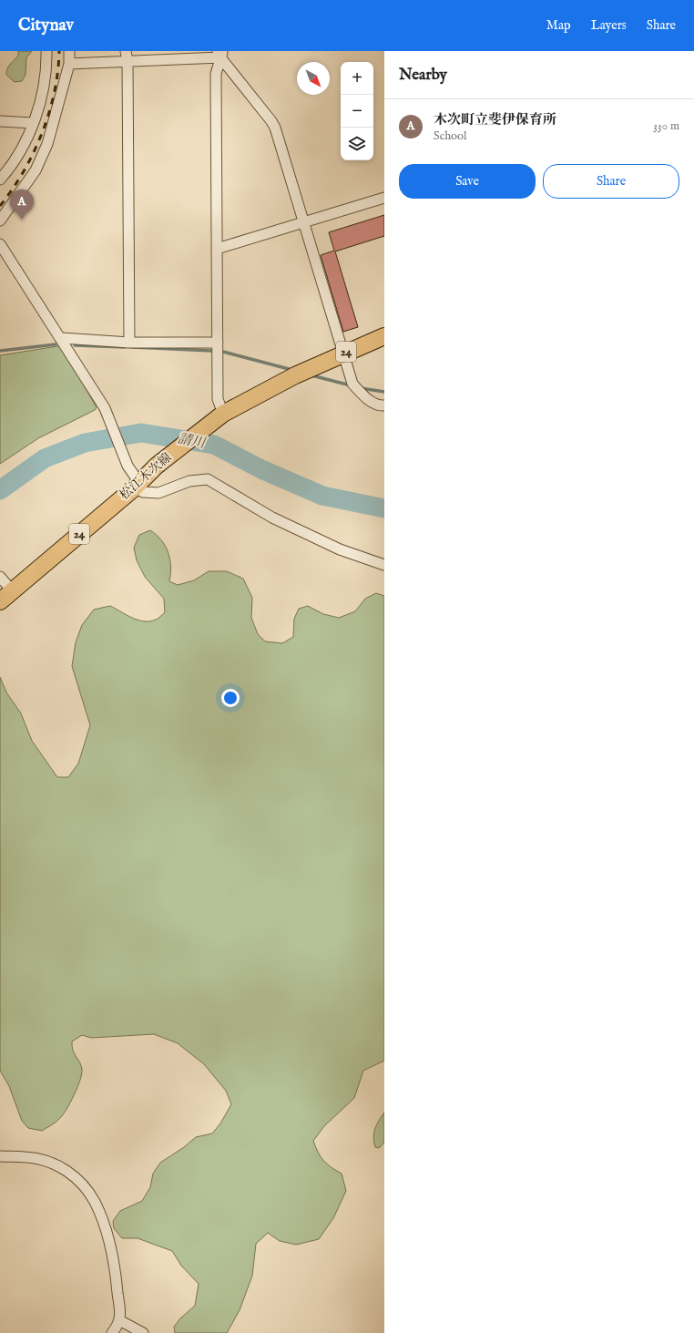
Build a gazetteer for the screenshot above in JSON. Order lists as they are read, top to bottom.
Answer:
{
  "streets": {
    "main road": ["24", "松江木次線"]
  },
  "water": ["請川"],
  "north": "bottom right",
  "page": {
    "header": "Citynav",
    "nav": ["Map", "Layers", "Share"],
    "heading": "Nearby",
    "map_buttons": ["+", "−"],
    "list": [
      {
        "mark": "A",
        "name": "木次町立斐伊保育所",
        "note": "School",
        "value": "330 m"
      }
    ],
    "buttons": ["Save", "Share"],
    "pins": "A"
  }
}
